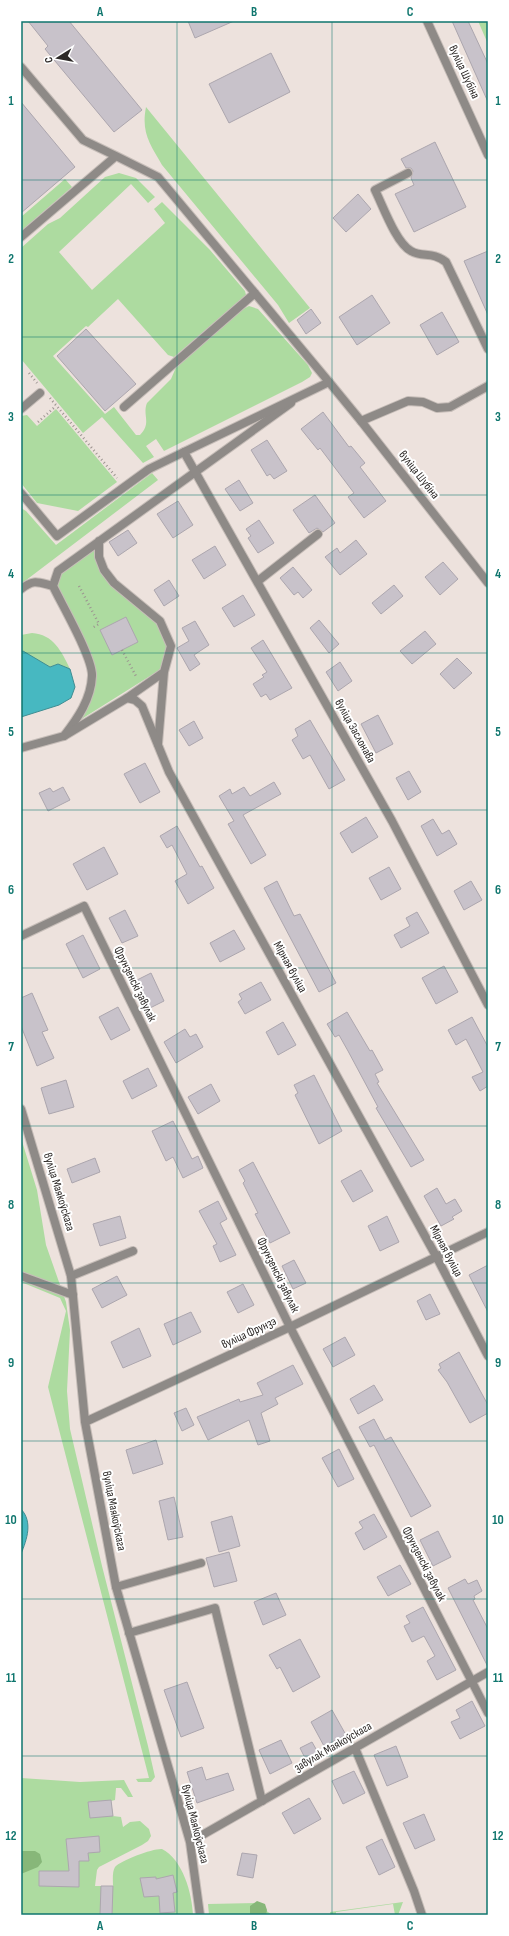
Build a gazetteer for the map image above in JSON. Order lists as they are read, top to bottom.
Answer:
{
  "streets": {
    "street": [
      "вуліца Шубіна",
      "вуліца Заслонава",
      "Мірная вуліца",
      "Фрунзенскі завулак",
      "вуліца Маякоўскага",
      "вуліца Фрунзэ",
      "завулак Маякоўскага"
    ]
  },
  "crossings": [
    ["Мірная вуліца", "вуліца Фрунзэ"],
    ["Фрунзенскі завулак", "вуліца Фрунзэ"],
    ["Фрунзенскі завулак", "завулак Маякоўскага"],
    ["вуліца Маякоўскага", "вуліца Фрунзэ"],
    ["вуліца Маякоўскага", "завулак Маякоўскага"]
  ],
  "north": "left",
  "grid": {
    "columns": ["A", "B", "C"],
    "rows": [
      "1",
      "2",
      "3",
      "4",
      "5",
      "6",
      "7",
      "8",
      "9",
      "10",
      "11",
      "12"
    ]
  }
}
